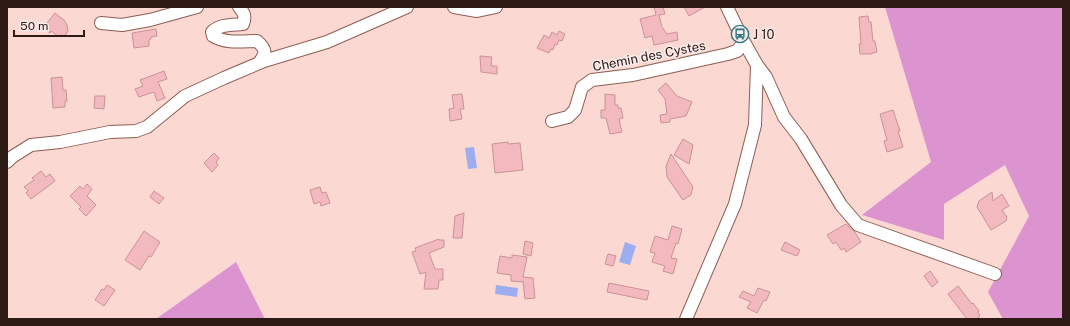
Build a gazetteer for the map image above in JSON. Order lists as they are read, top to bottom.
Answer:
{
  "streets": {
    "street": ["Chemin des Cystes"]
  },
  "places": {
    "bus stop": ["J 10"]
  },
  "scale_bar": "50 m"
}
